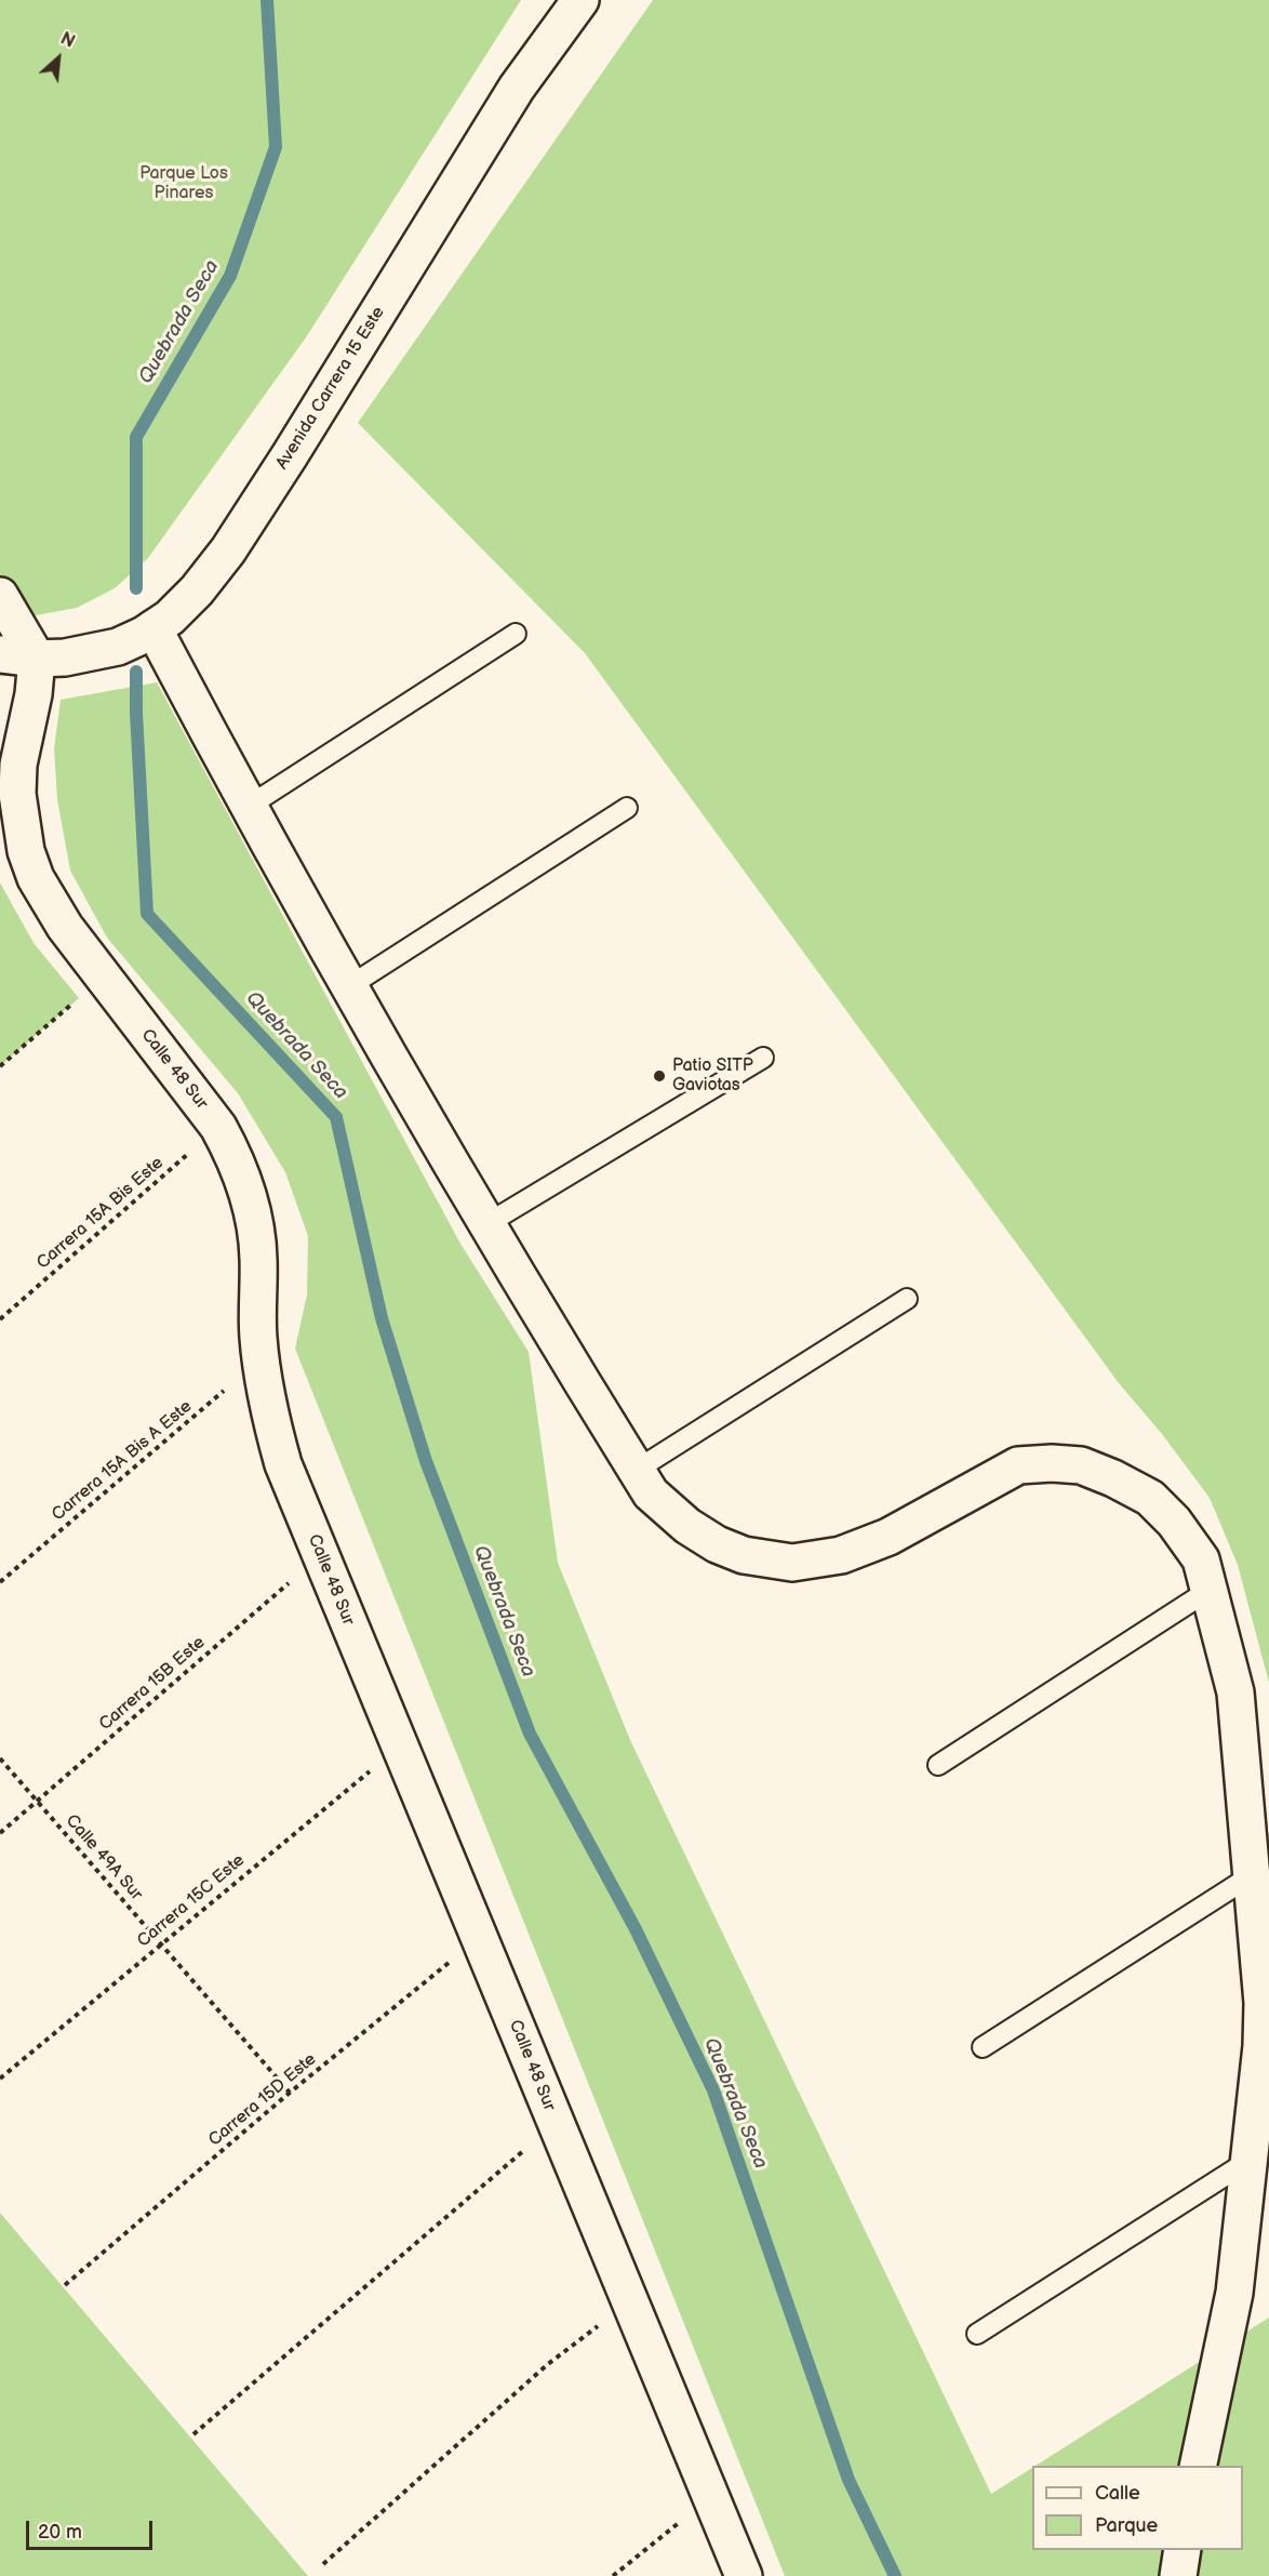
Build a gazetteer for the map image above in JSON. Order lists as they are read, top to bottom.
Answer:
{
  "streets": {
    "street": ["Avenida Carrera 15 Este", "Calle 48 Sur"],
    "path": [
      "Carrera 15A Bis Este",
      "Carrera 15A Bis A Este",
      "Carrera 15B Este",
      "Calle 49A Sur",
      "Carrera 15C Este",
      "Carrera 15D Este"
    ]
  },
  "crossings": [
    ["Avenida Carrera 15 Este", "Calle 48 Sur"],
    ["Calle 48 Sur", "Carrera 15A Bis Este"],
    ["Calle 48 Sur", "Carrera 15A Bis A Este"],
    ["Calle 48 Sur", "Carrera 15B Este"],
    ["Calle 48 Sur", "Carrera 15C Este"],
    ["Calle 48 Sur", "Carrera 15D Este"],
    ["Carrera 15B Este", "Calle 49A Sur"],
    ["Calle 49A Sur", "Carrera 15C Este"],
    ["Calle 49A Sur", "Carrera 15D Este"]
  ],
  "water": ["Quebrada Seca"],
  "parks": ["Parque Los Pinares"],
  "places": ["Patio SITP Gaviotas"],
  "legend": ["Calle", "Parque"],
  "scale_bar": "20 m",
  "north": "top right"
}
